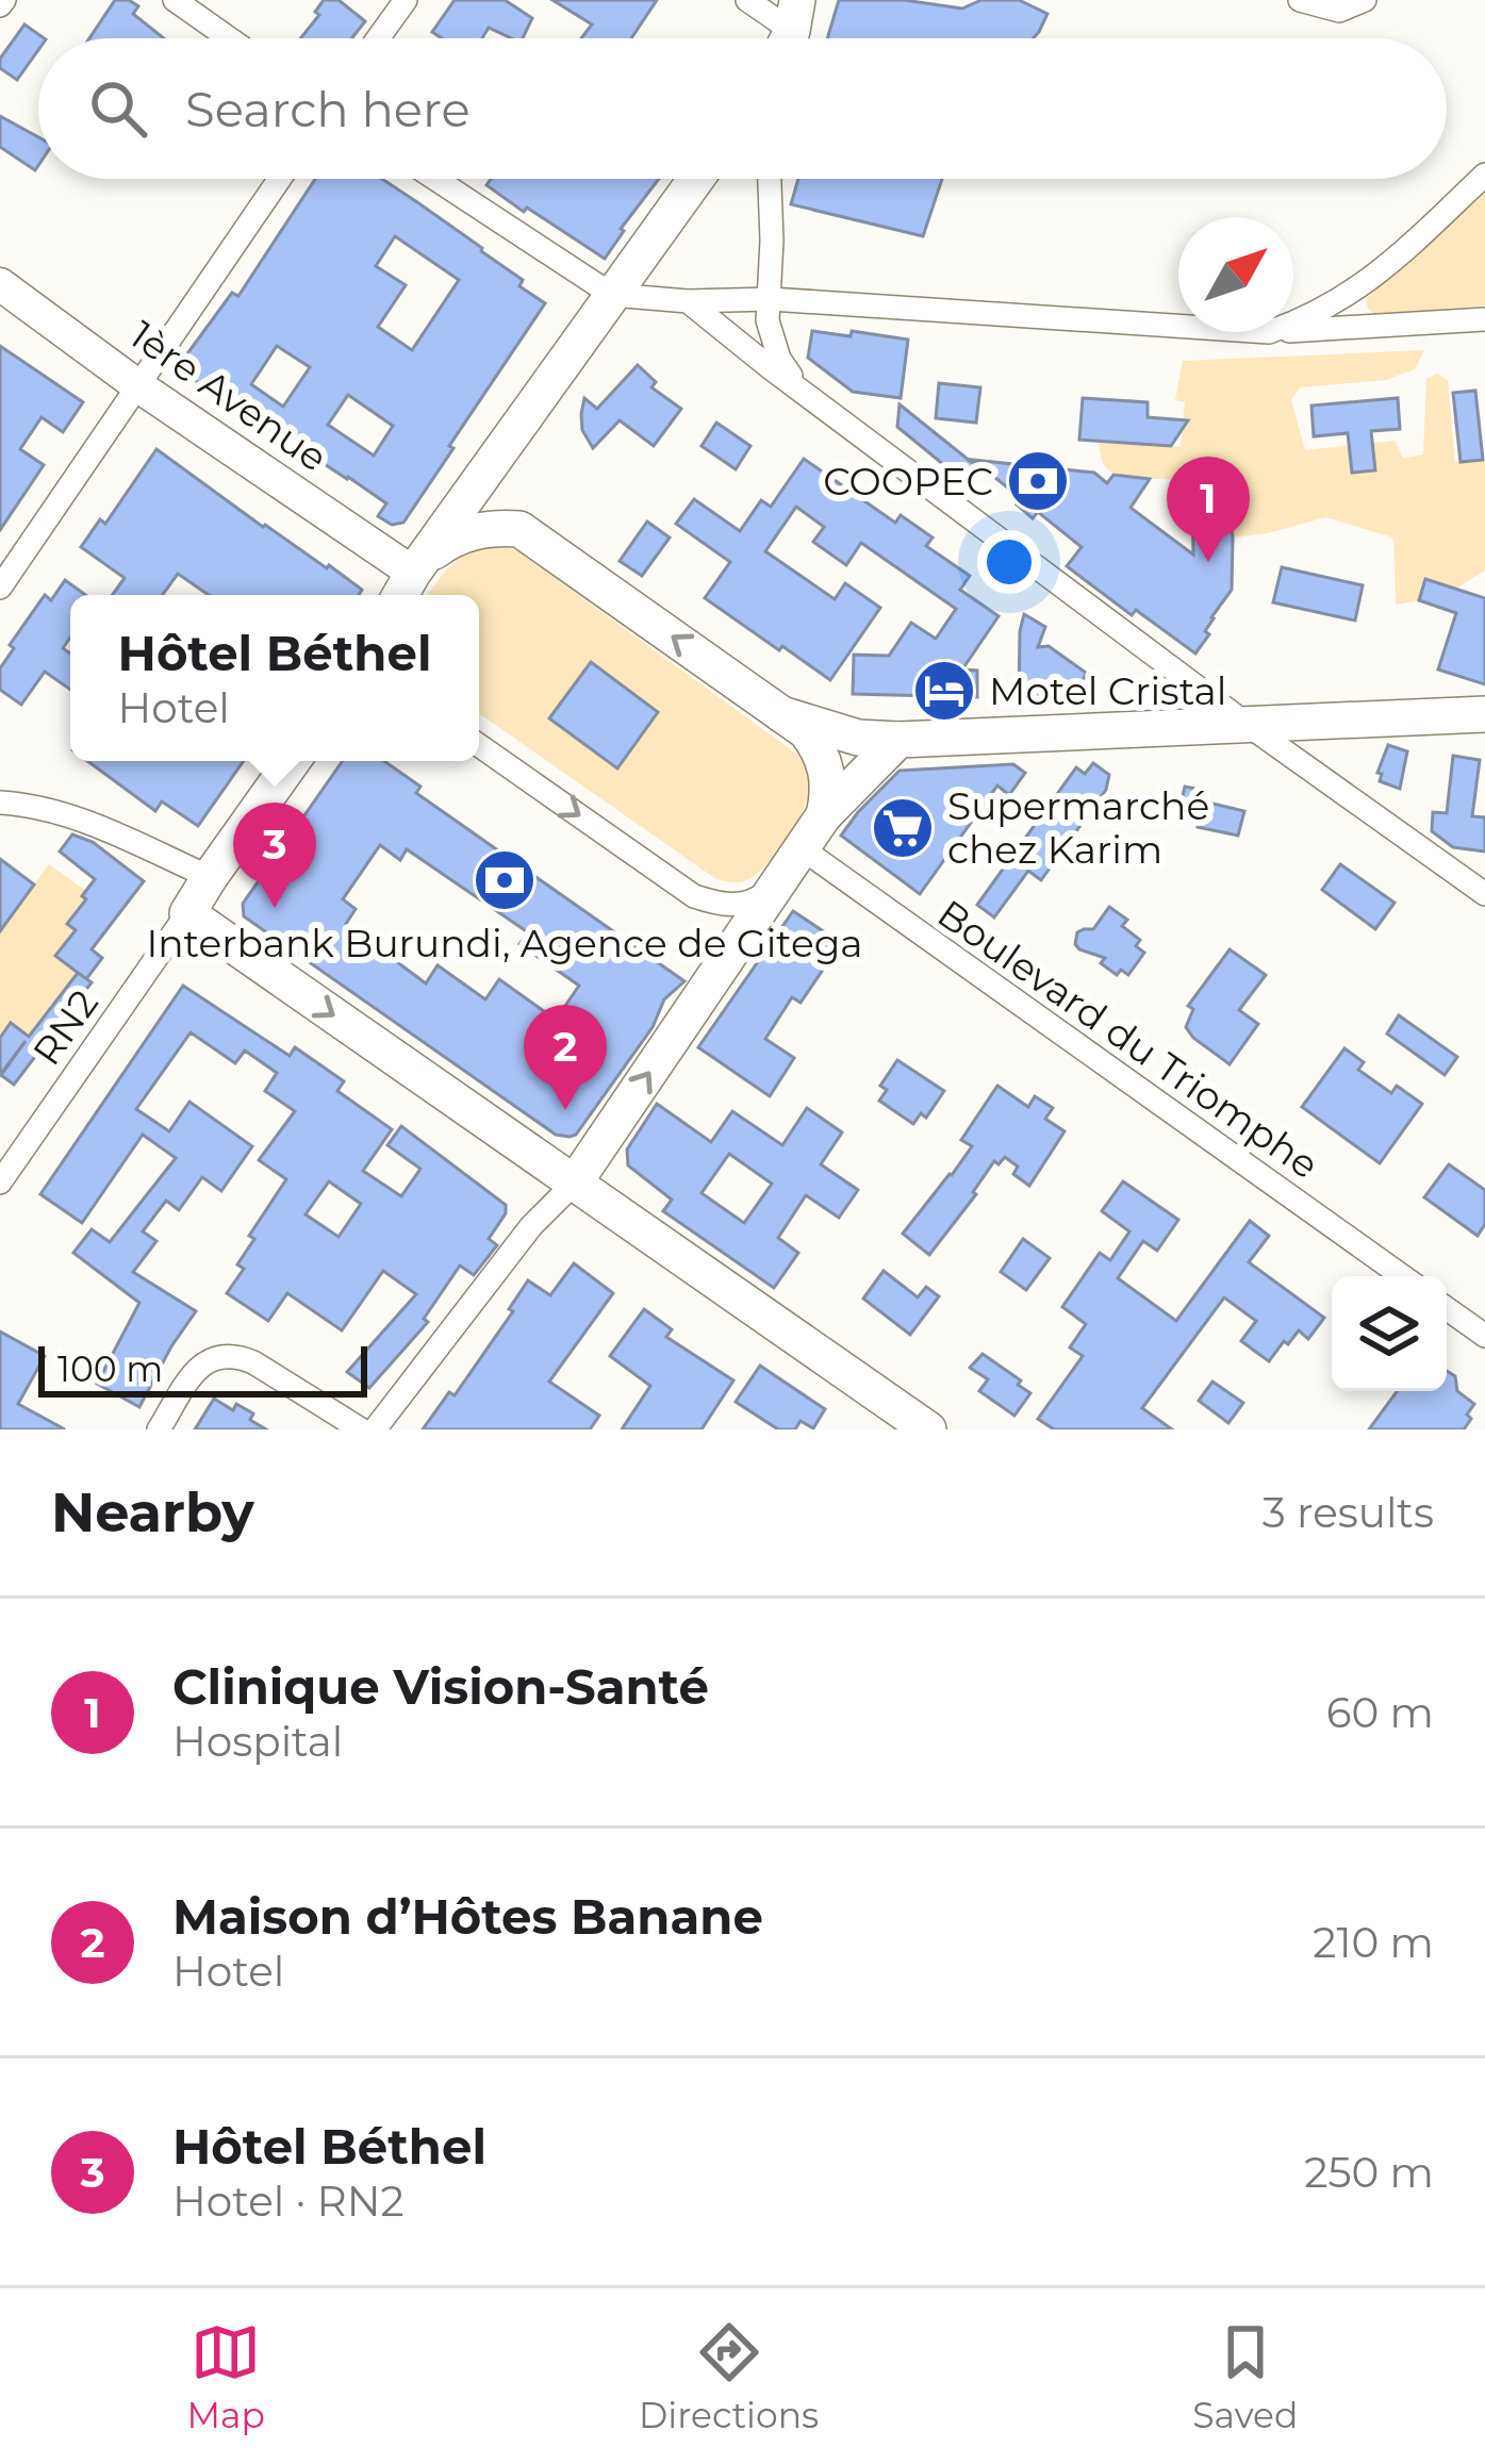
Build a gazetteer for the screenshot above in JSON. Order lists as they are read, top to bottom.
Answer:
{
  "streets": {
    "main road": ["1ère Avenue"],
    "street": ["RN2", "Boulevard du Triomphe"]
  },
  "places": {
    "bank": ["COOPEC", "Interbank Burundi, Agence de Gitega"],
    "hotel": ["Motel Cristal"],
    "supermarket": ["Supermarché chez Karim"]
  },
  "scale_bar": "100 m",
  "north": "top right",
  "page": {
    "search": "Search here",
    "pins": ["1", "3", "2"],
    "popup": ["Hôtel Béthel", "Hotel"],
    "scale": "100 m",
    "heading": ["Nearby", "3 results"],
    "list": [
      {
        "mark": "1",
        "name": "Clinique Vision-Santé",
        "note": "Hospital",
        "value": "60 m"
      },
      {
        "mark": "2",
        "name": "Maison d’Hôtes Banane",
        "note": "Hotel",
        "value": "210 m"
      },
      {
        "mark": "3",
        "name": "Hôtel Béthel",
        "note": "Hotel · RN2",
        "value": "250 m"
      }
    ],
    "nav": ["Map", "Directions", "Saved"]
  }
}
